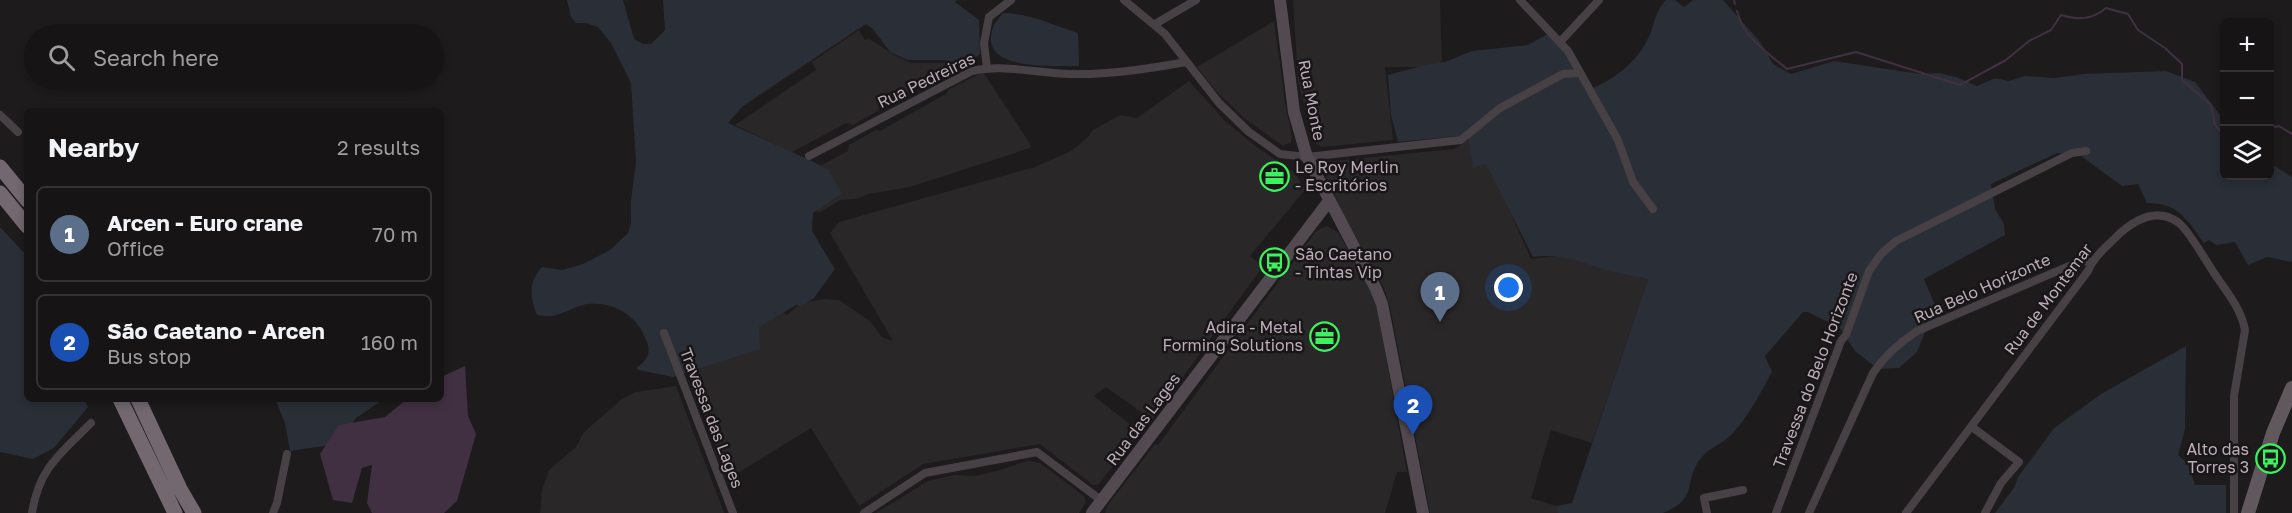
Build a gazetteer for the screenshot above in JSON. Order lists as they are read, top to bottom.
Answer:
{
  "streets": {
    "main road": ["Rua Monte", "Rua das Lages"],
    "street": [
      "Rua Pedreiras",
      "Rua Belo Horizonte",
      "Rua de Montemar",
      "Travessa do Belo Horizonte",
      "Travessa das Lages"
    ]
  },
  "crossings": [
    ["Rua Monte", "Rua das Lages"],
    ["Rua Belo Horizonte", "Rua de Montemar"]
  ],
  "places": {
    "office": ["Le Roy Merlin - Escritórios", "Adira - Metal Forming Solutions"],
    "bus stop": ["São Caetano - Tintas Vip", "Alto das Torres 3"]
  },
  "page": {
    "map_buttons": ["+", "−"],
    "search": "Search here",
    "heading": ["Nearby", "2 results"],
    "list": [
      {
        "mark": "1",
        "name": "Arcen - Euro crane",
        "note": "Office",
        "value": "70 m"
      },
      {
        "mark": "2",
        "name": "São Caetano - Arcen",
        "note": "Bus stop",
        "value": "160 m"
      }
    ],
    "pins": ["1", "2"]
  }
}
